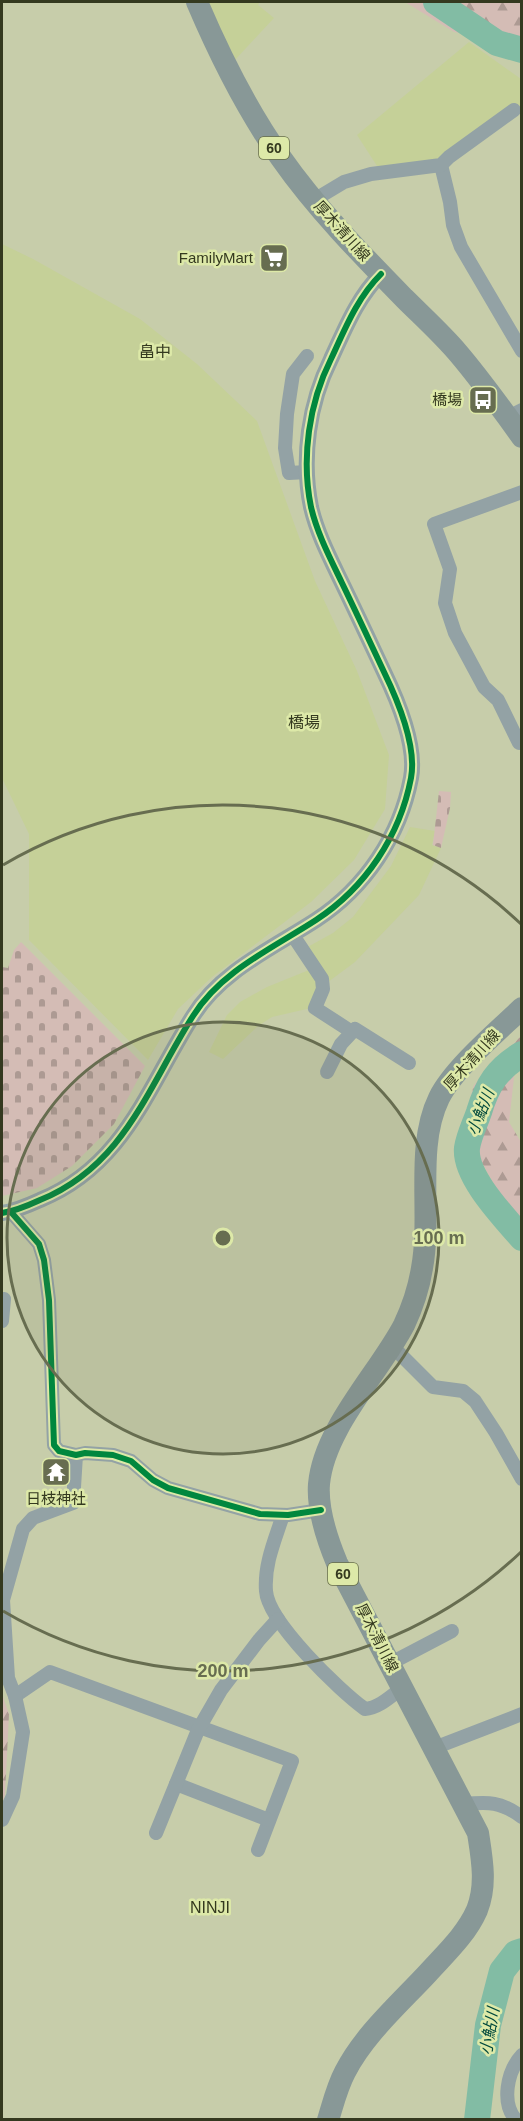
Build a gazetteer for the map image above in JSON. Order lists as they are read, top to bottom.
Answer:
{
  "streets": {
    "main road": ["60", "厚木清川線"]
  },
  "districts": ["畠中", "橋場", "NINJI"],
  "water": ["小鮎川"],
  "places": {
    "supermarket": ["FamilyMart"],
    "bus stop": ["橋場"],
    "temple": ["日枝神社"]
  },
  "rings": ["100 m", "200 m"]
}
